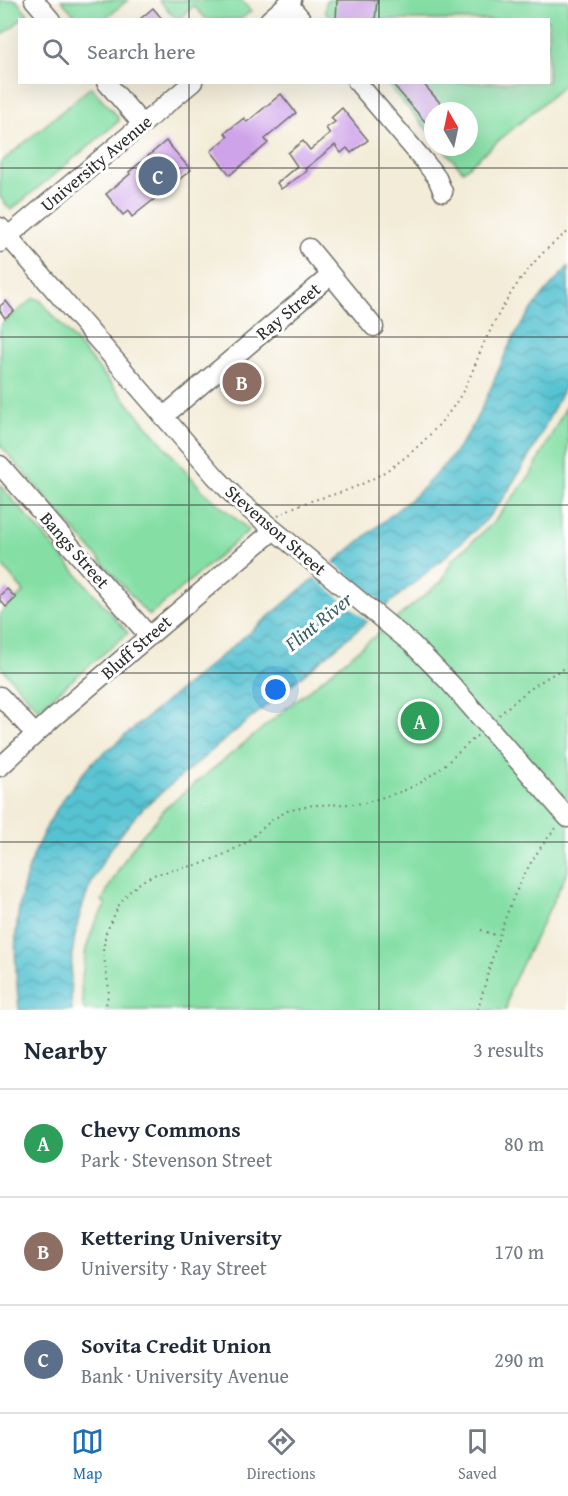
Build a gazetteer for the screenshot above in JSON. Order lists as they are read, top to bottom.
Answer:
{
  "streets": {
    "street": [
      "University Avenue",
      "Ray Street",
      "Stevenson Street",
      "Bangs Street",
      "Bluff Street"
    ]
  },
  "crossings": [
    ["University Avenue", "Stevenson Street"],
    ["Ray Street", "Stevenson Street"],
    ["Stevenson Street", "Bluff Street"],
    ["Bangs Street", "Bluff Street"]
  ],
  "water": ["Flint River"],
  "north": "top",
  "page": {
    "search": "Search here",
    "pins": ["C", "B", "A"],
    "heading": ["Nearby", "3 results"],
    "list": [
      {
        "mark": "A",
        "name": "Chevy Commons",
        "note": "Park · Stevenson Street",
        "value": "80 m"
      },
      {
        "mark": "B",
        "name": "Kettering University",
        "note": "University · Ray Street",
        "value": "170 m"
      },
      {
        "mark": "C",
        "name": "Sovita Credit Union",
        "note": "Bank · University Avenue",
        "value": "290 m"
      }
    ],
    "nav": ["Map", "Directions", "Saved"]
  }
}
